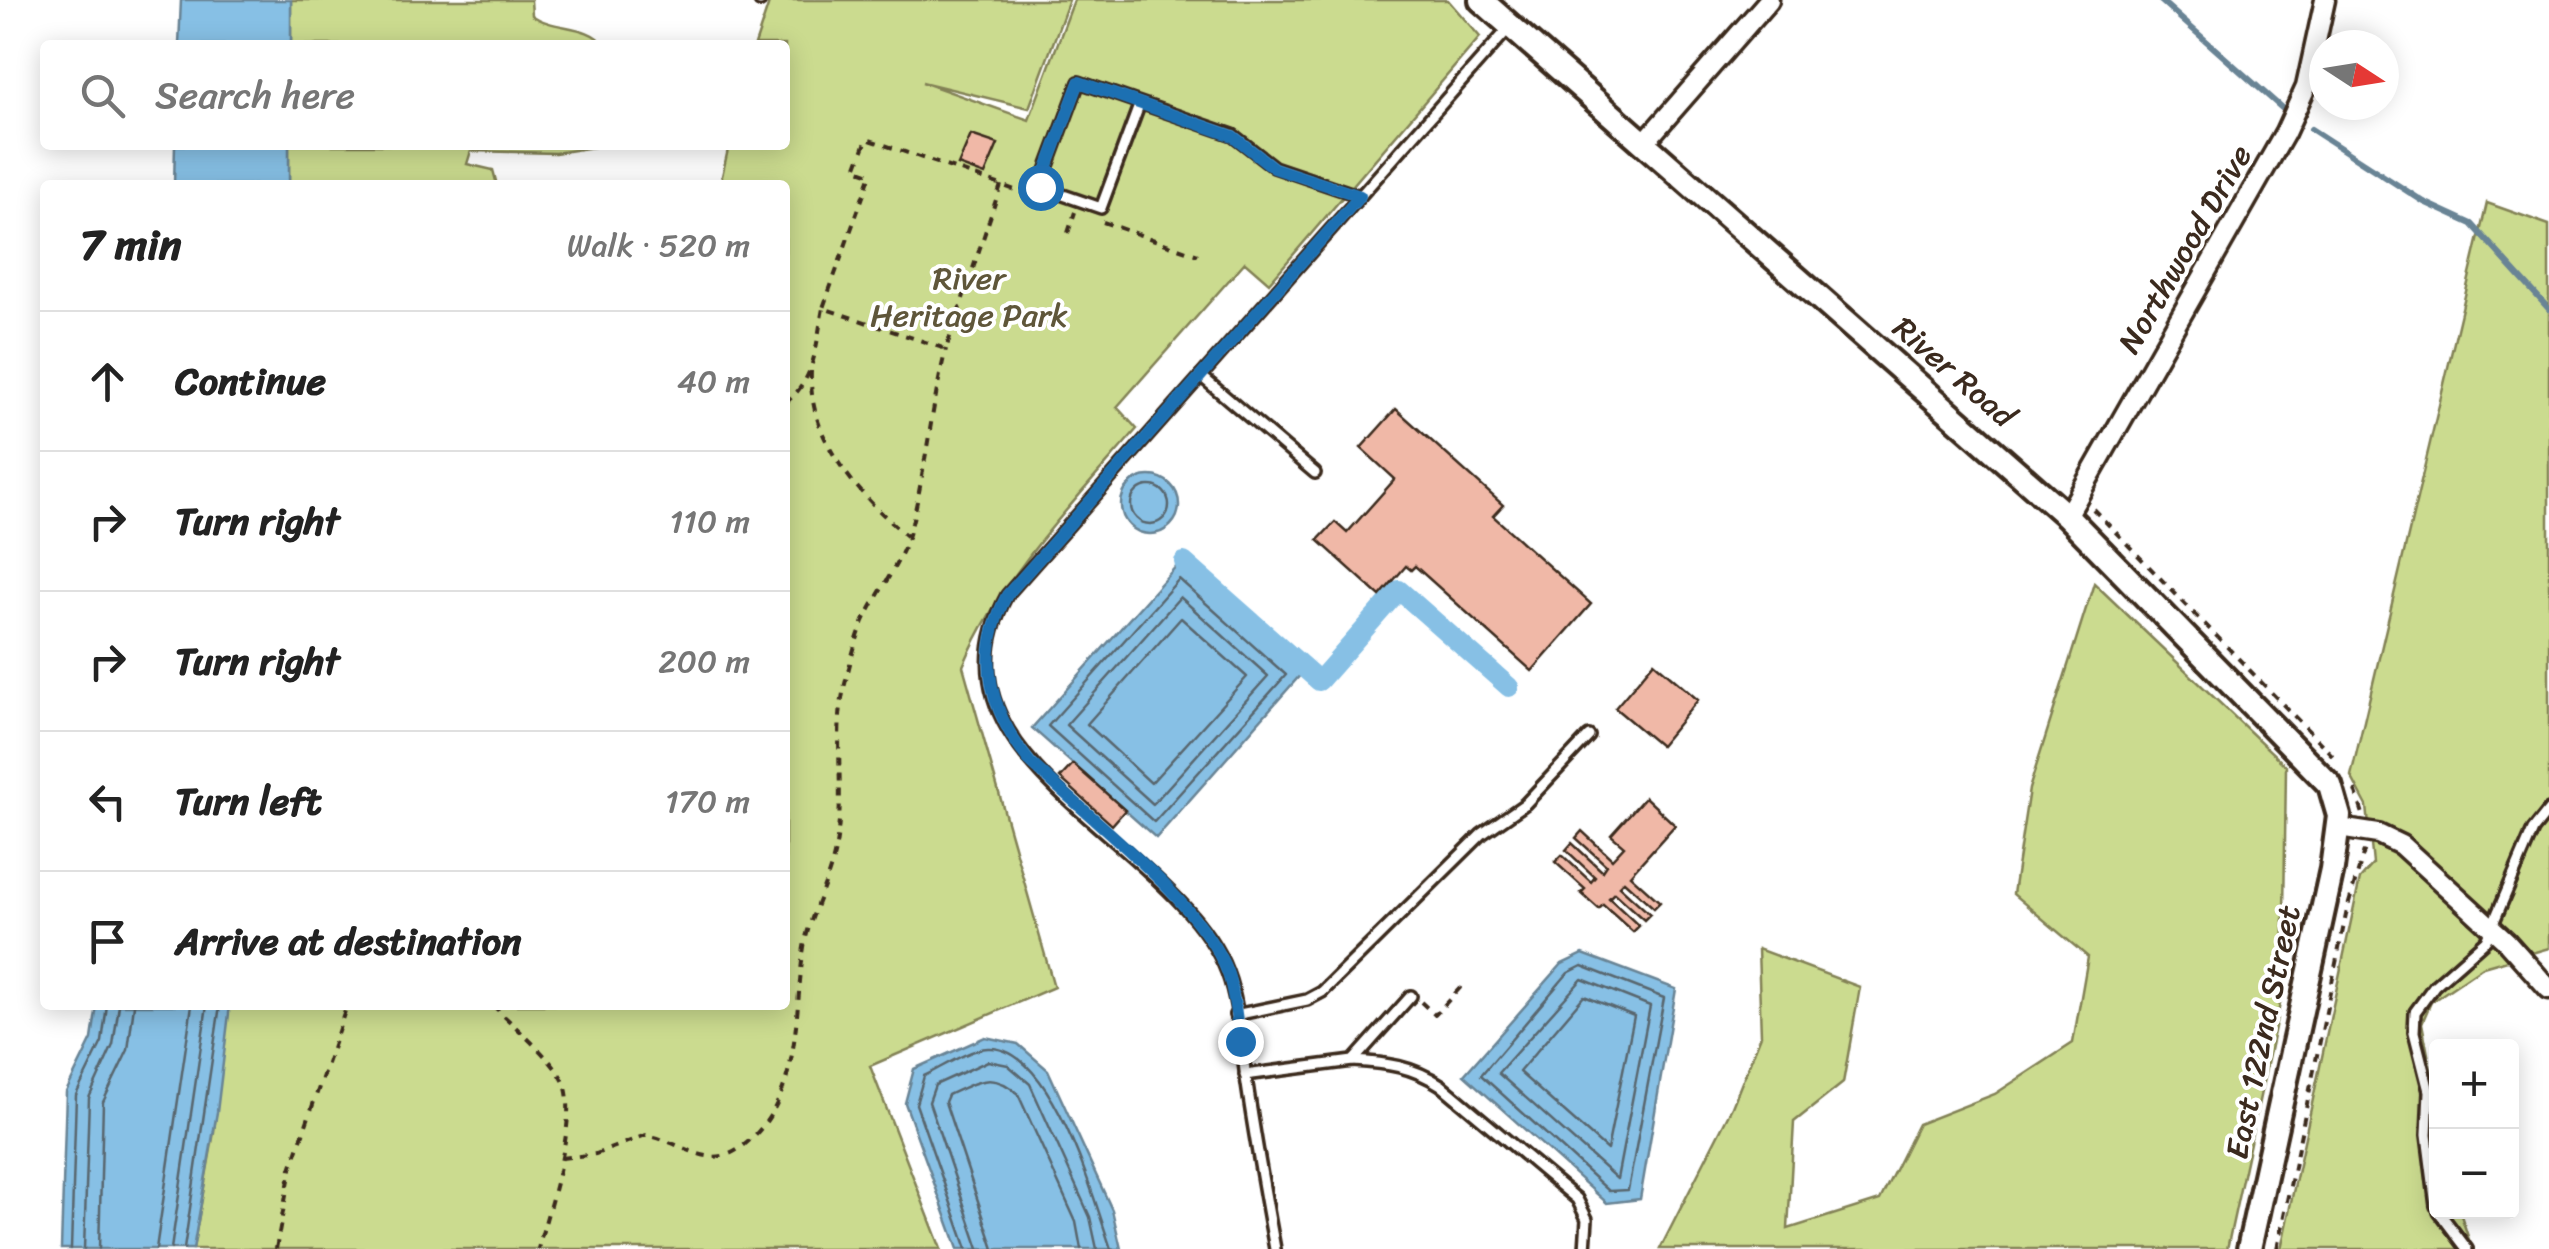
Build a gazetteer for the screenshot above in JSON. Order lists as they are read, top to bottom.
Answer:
{
  "streets": {
    "street": ["Northwood Drive", "River Road", "East 122nd Street"]
  },
  "crossings": [
    ["Northwood Drive", "River Road"],
    ["River Road", "East 122nd Street"]
  ],
  "parks": ["River Heritage Park"],
  "north": "right",
  "page": {
    "search": "Search here",
    "heading": ["7 min", "Walk · 520 m"],
    "list": [
      ["Continue", "40 m"],
      ["Turn right", "110 m"],
      ["Turn right", "200 m"],
      ["Turn left", "170 m"],
      "Arrive at destination"
    ],
    "map_buttons": ["+", "−"]
  }
}
